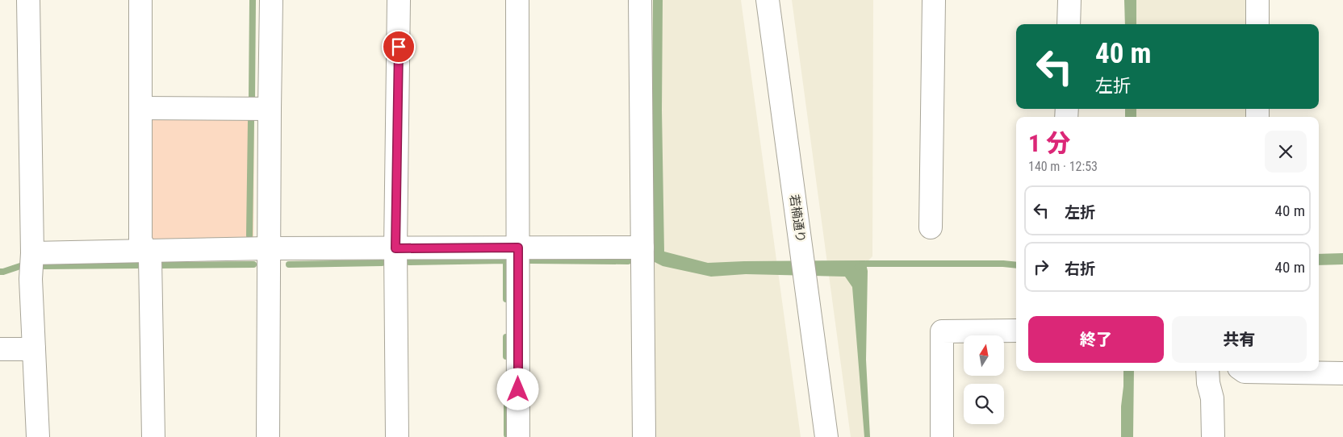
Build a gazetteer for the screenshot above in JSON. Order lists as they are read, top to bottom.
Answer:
{
  "streets": {
    "street": ["若楠通り"]
  },
  "north": "top",
  "page": {
    "turn": ["40 m", "左折"],
    "heading": ["1 分", "140 m · 12:53"],
    "list": [
      {
        "name": "左折",
        "value": "40 m"
      },
      {
        "name": "右折",
        "value": "40 m"
      }
    ],
    "buttons": ["終了", "共有"]
  }
}
